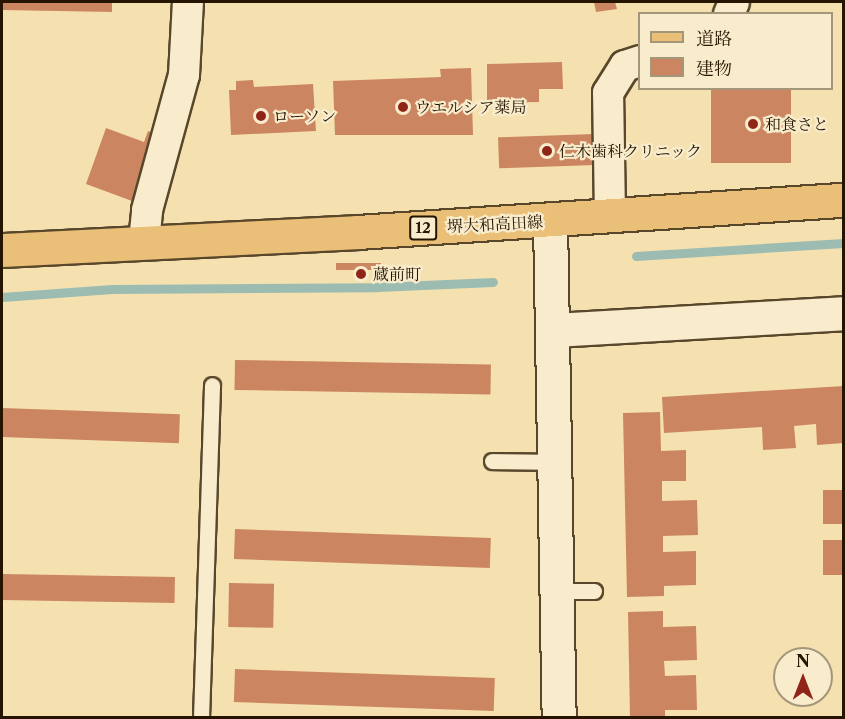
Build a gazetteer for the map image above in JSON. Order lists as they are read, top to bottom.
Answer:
{
  "streets": {
    "main road": ["堺大和高田線", "12"]
  },
  "places": [
    "ウエルシア薬局",
    "ローソン",
    "和食さと",
    "仁木歯科クリニック",
    "蔵前町"
  ],
  "legend": ["道路", "建物"],
  "north": "top"
}
